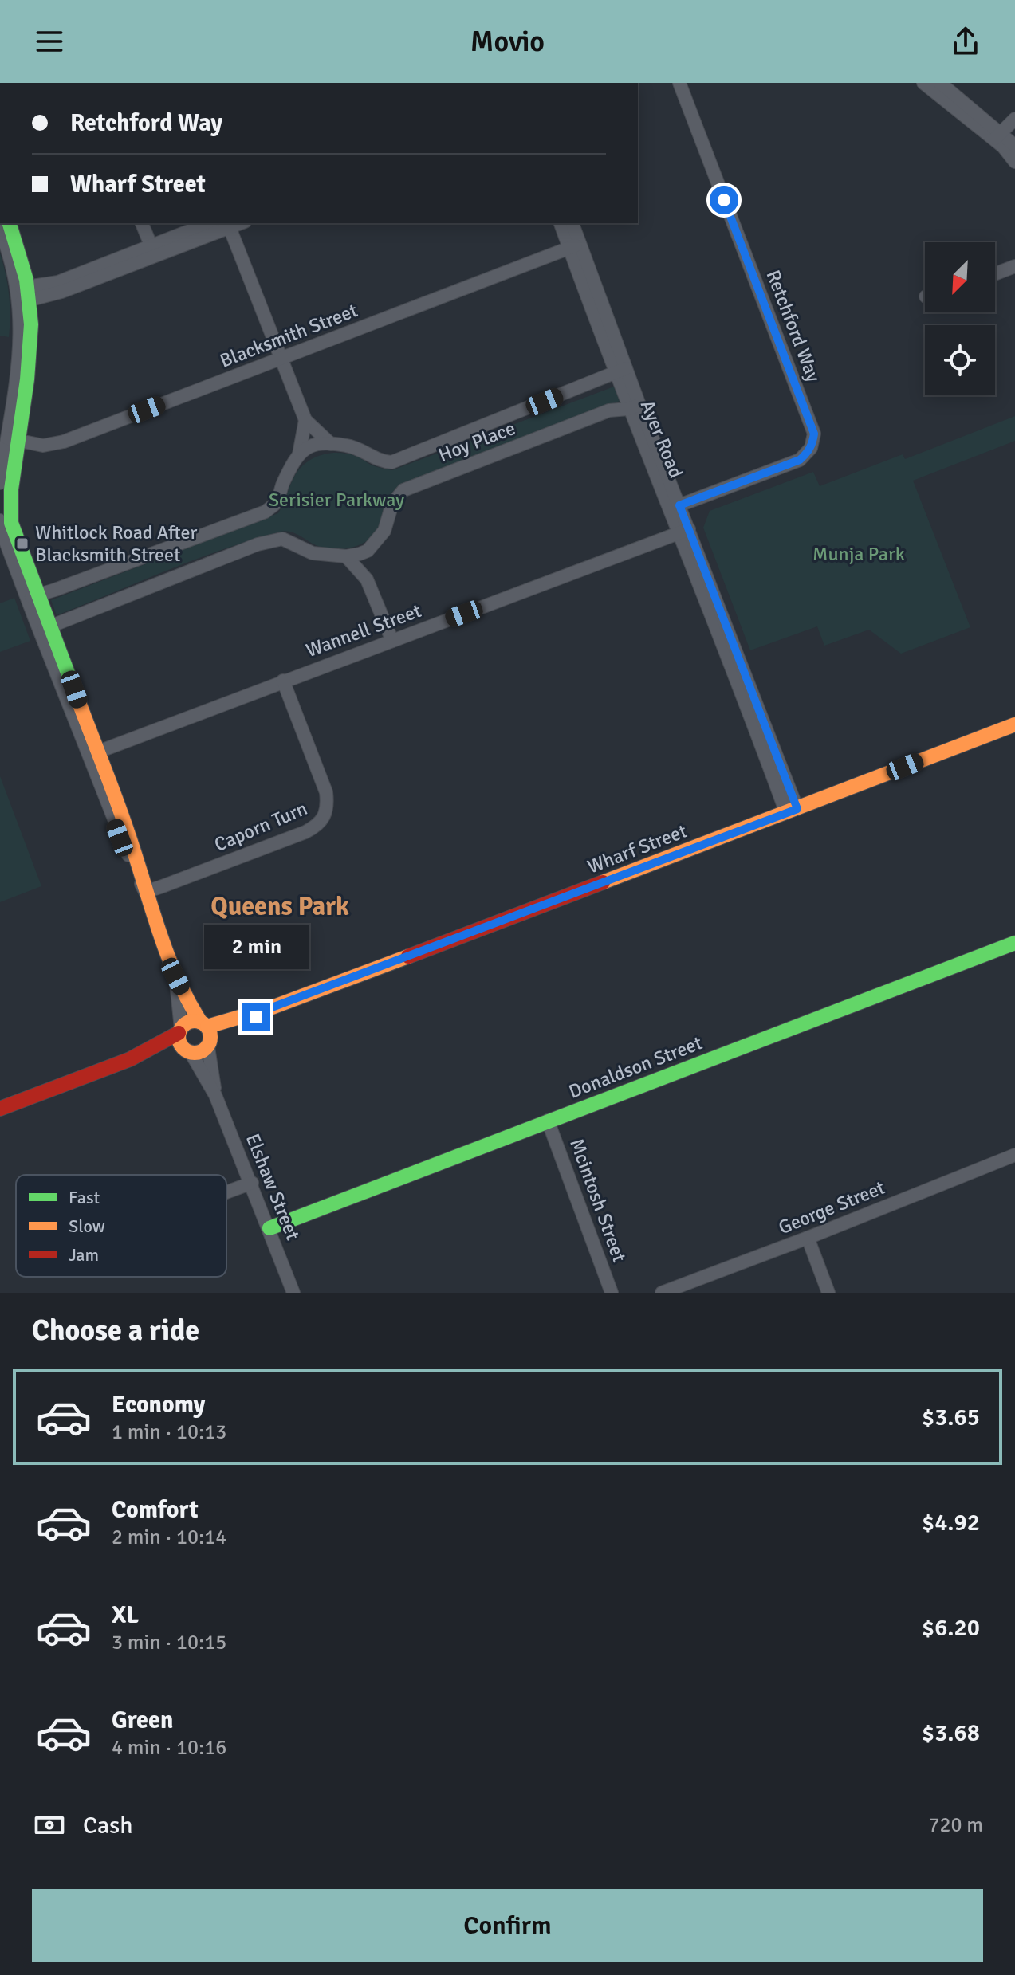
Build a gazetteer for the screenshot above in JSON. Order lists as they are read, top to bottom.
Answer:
{
  "streets": {
    "street": [
      "Retchford Way",
      "Blacksmith Street",
      "Ayer Road",
      "Hoy Place",
      "Wannell Street",
      "Caporn Turn",
      "Wharf Street",
      "Donaldson Street",
      "Elshaw Street",
      "Mcintosh Street",
      "George Street"
    ]
  },
  "crossings": [
    ["Retchford Way", "Ayer Road"],
    ["Blacksmith Street", "Ayer Road"],
    ["Ayer Road", "Hoy Place"],
    ["Ayer Road", "Wannell Street"],
    ["Ayer Road", "Wharf Street"],
    ["Wannell Street", "Caporn Turn"],
    ["Wharf Street", "Elshaw Street"],
    ["Donaldson Street", "Elshaw Street"],
    ["Donaldson Street", "Mcintosh Street"]
  ],
  "districts": ["Queens Park"],
  "parks": ["Serisier Parkway", "Munja Park"],
  "places": {
    "transit": ["Whitlock Road After Blacksmith Street"]
  },
  "legend": ["Fast", "Slow", "Jam"],
  "north": "bottom left",
  "page": {
    "header": "Movio",
    "banner": ["Retchford Way", "Wharf Street"],
    "bubble": "2 min",
    "heading": "Choose a ride",
    "list": [
      {
        "name": "Economy",
        "note": "1 min · 10:13",
        "value": "$3.65"
      },
      {
        "name": "Comfort",
        "note": "2 min · 10:14",
        "value": "$4.92"
      },
      {
        "name": "XL",
        "note": "3 min · 10:15",
        "value": "$6.20"
      },
      {
        "name": "Green",
        "note": "4 min · 10:16",
        "value": "$3.68"
      }
    ],
    "pay": ["Cash", "720 m"],
    "buttons": "Confirm"
  }
}
